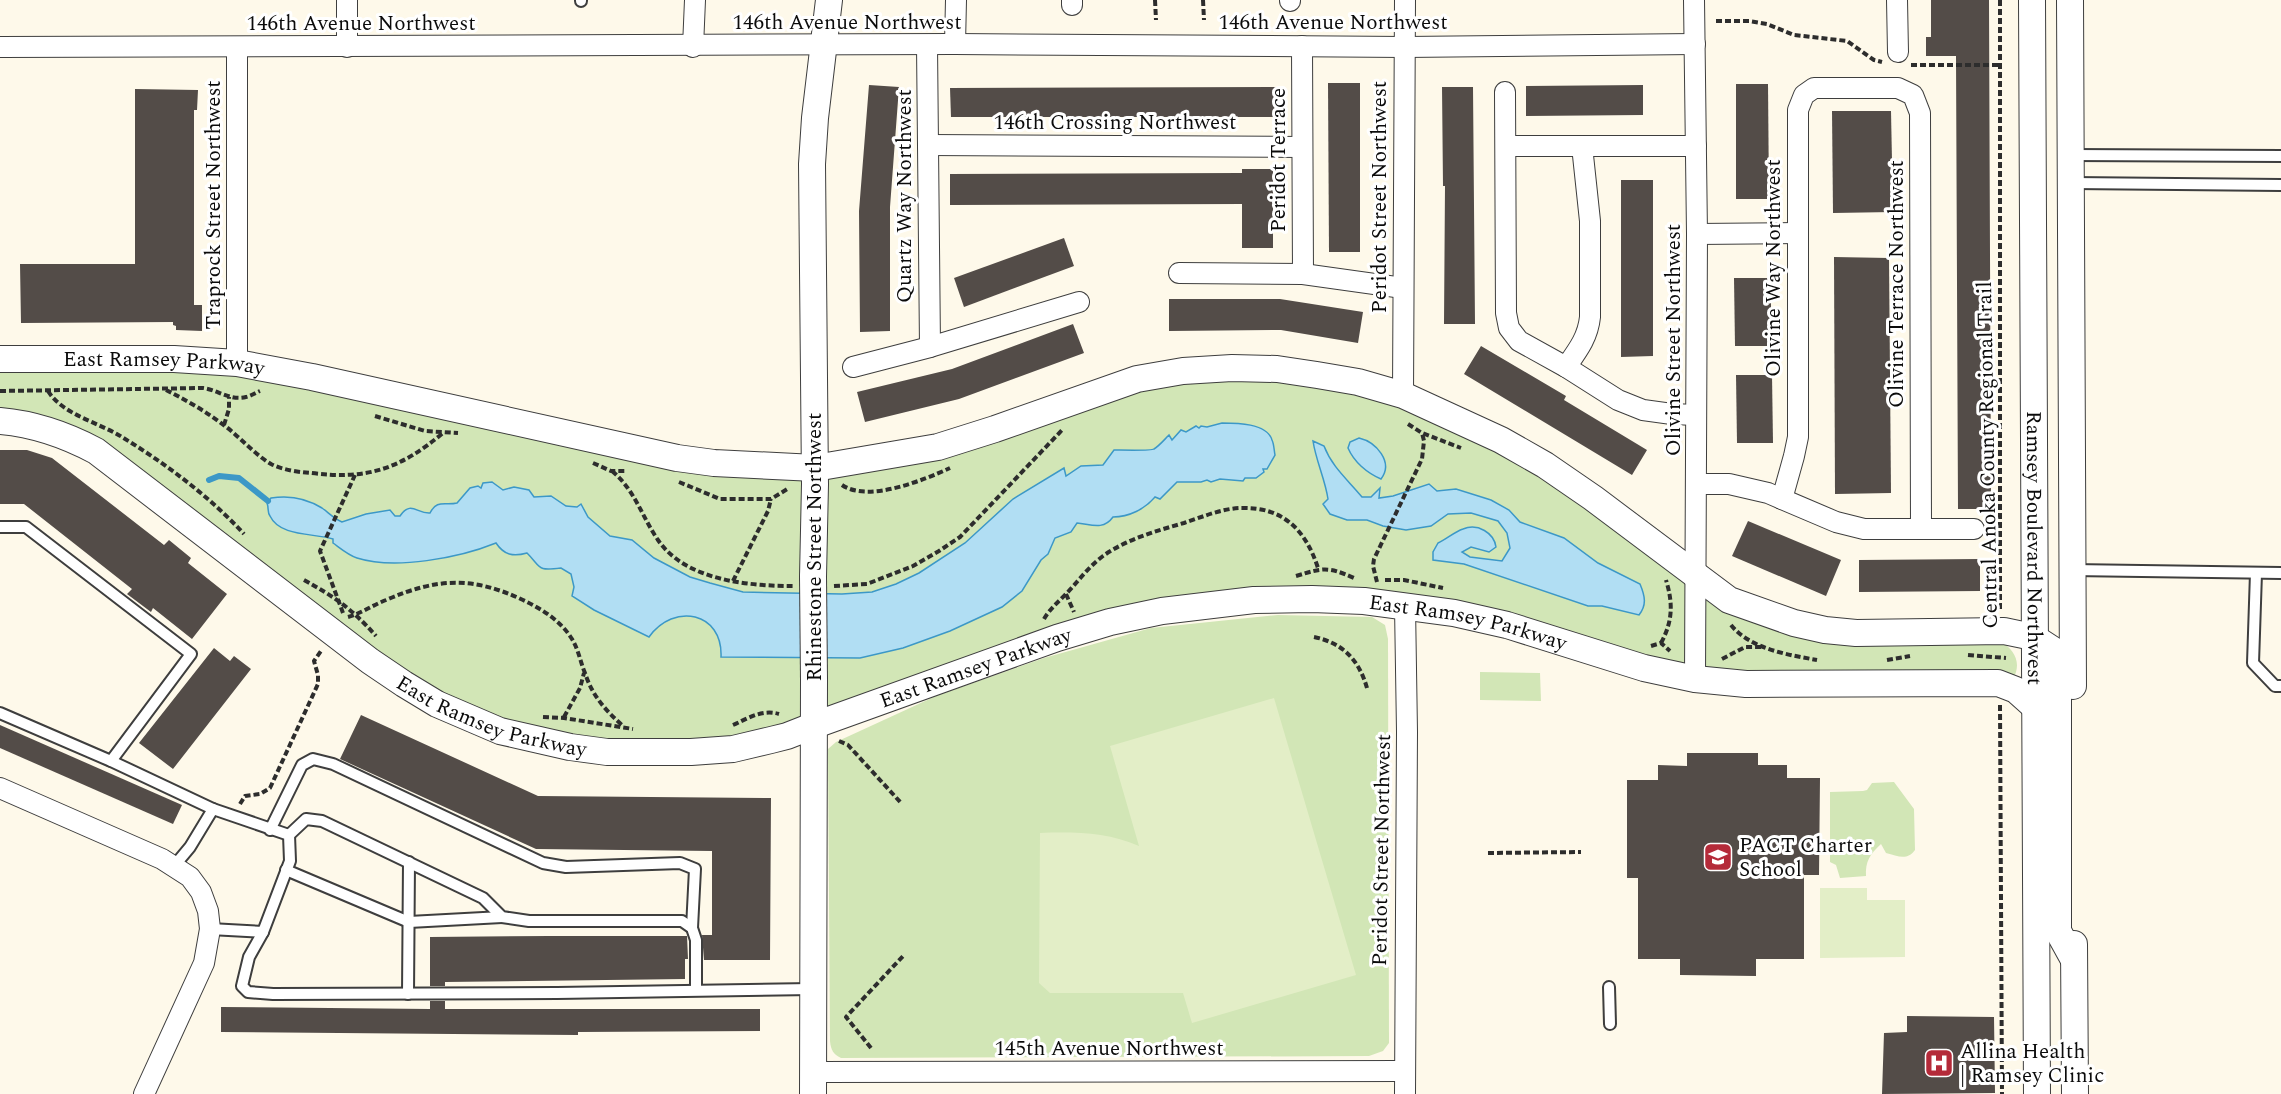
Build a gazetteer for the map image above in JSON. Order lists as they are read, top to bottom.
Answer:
{
  "streets": {
    "street": [
      "146th Avenue Northwest",
      "146th Crossing Northwest",
      "Peridot Terrace",
      "Quartz Way Northwest",
      "Peridot Street Northwest",
      "Traprock Street Northwest",
      "Olivine Way Northwest",
      "Olivine Terrace Northwest",
      "Olivine Street Northwest",
      "East Ramsey Parkway",
      "Rhinestone Street Northwest",
      "Ramsey Boulevard Northwest",
      "145th Avenue Northwest"
    ],
    "path": ["Central Anoka County Regional Trail"]
  },
  "crossings": [
    ["146th Avenue Northwest", "Peridot Terrace"],
    ["146th Avenue Northwest", "Quartz Way Northwest"],
    ["146th Avenue Northwest", "Peridot Street Northwest"],
    ["146th Avenue Northwest", "Traprock Street Northwest"],
    ["146th Avenue Northwest", "Olivine Street Northwest"],
    ["146th Avenue Northwest", "Rhinestone Street Northwest"],
    ["146th Crossing Northwest", "Peridot Terrace"],
    ["146th Crossing Northwest", "Quartz Way Northwest"],
    ["Peridot Street Northwest", "East Ramsey Parkway"],
    ["Peridot Street Northwest", "145th Avenue Northwest"],
    ["Traprock Street Northwest", "East Ramsey Parkway"],
    ["Olivine Way Northwest", "Olivine Terrace Northwest"],
    ["Olivine Street Northwest", "East Ramsey Parkway"],
    ["East Ramsey Parkway", "Central Anoka County Regional Trail"],
    ["East Ramsey Parkway", "Rhinestone Street Northwest"],
    ["East Ramsey Parkway", "Ramsey Boulevard Northwest"],
    ["Rhinestone Street Northwest", "145th Avenue Northwest"]
  ],
  "places": {
    "school or university": ["PACT Charter School"],
    "hospital": ["Allina Health | Ramsey Clinic"]
  }
}
